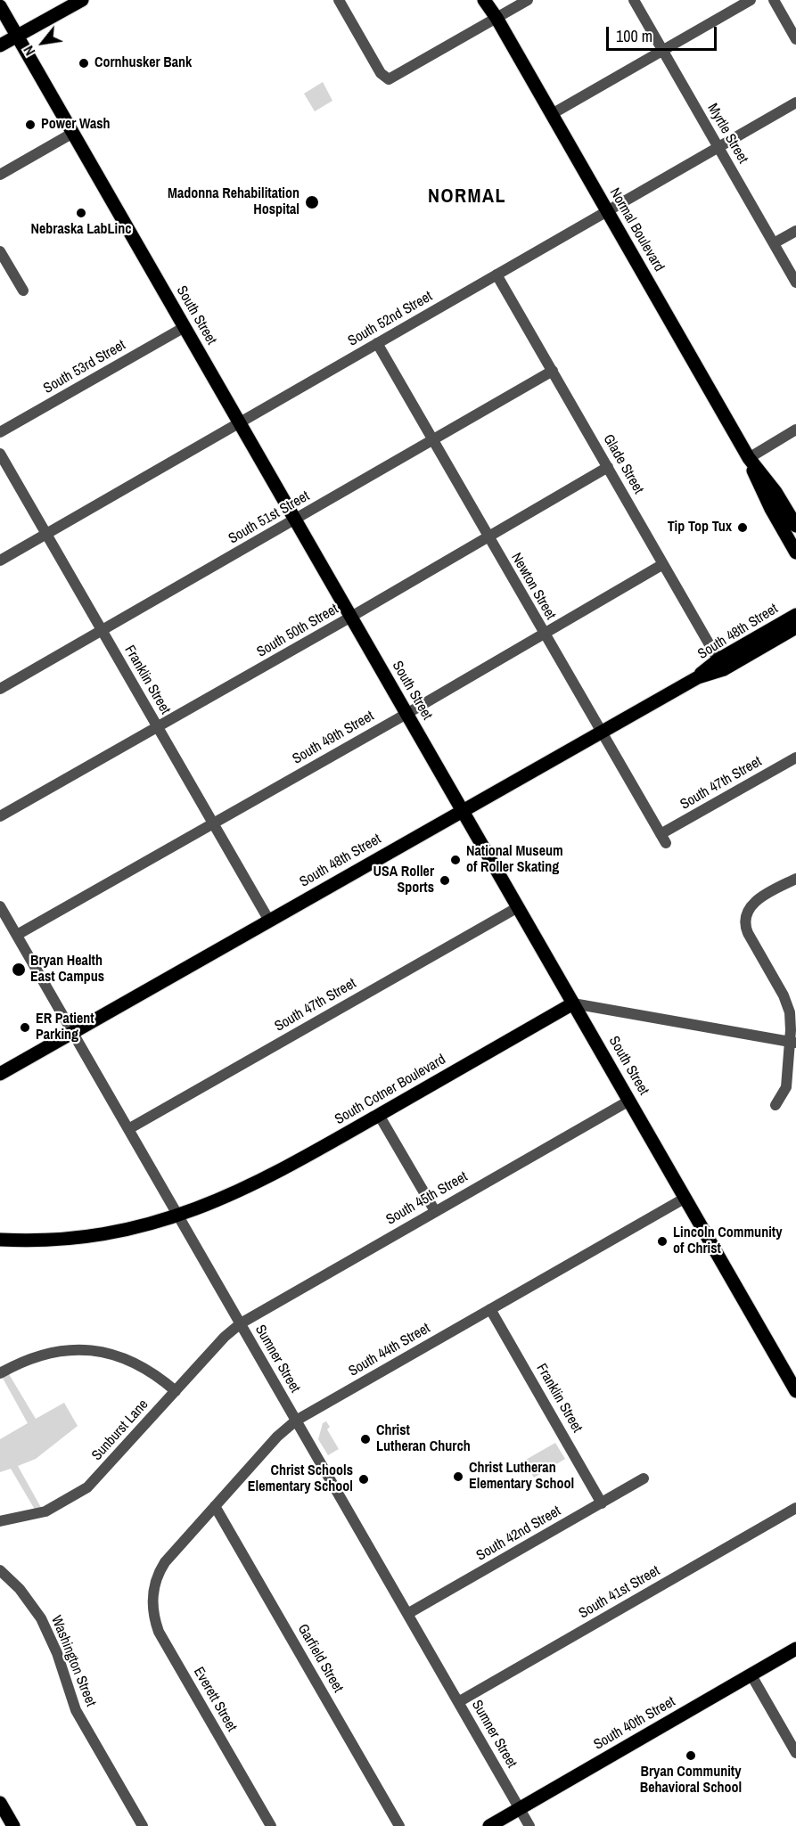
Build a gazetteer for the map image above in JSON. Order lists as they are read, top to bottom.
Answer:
{
  "streets": {
    "main road": [
      "Normal Boulevard",
      "South Street",
      "South 48th Street",
      "South Cotner Boulevard",
      "South 40th Street"
    ],
    "street": [
      "Myrtle Street",
      "South 52nd Street",
      "South 53rd Street",
      "Glade Street",
      "South 51st Street",
      "Newton Street",
      "South 50th Street",
      "Franklin Street",
      "South 49th Street",
      "South 47th Street",
      "South 45th Street",
      "South 44th Street",
      "Sumner Street",
      "Sunburst Lane",
      "South 42nd Street",
      "South 41st Street",
      "Garfield Street",
      "Washington Street",
      "Everett Street"
    ]
  },
  "crossings": [
    ["Myrtle Street", "South 52nd Street"],
    ["Normal Boulevard", "South 52nd Street"],
    ["South Street", "South 52nd Street"],
    ["South Street", "South 53rd Street"],
    ["South Street", "South 51st Street"],
    ["South Street", "South 50th Street"],
    ["South Street", "South 48th Street"],
    ["South Street", "South 49th Street"],
    ["South Street", "South 47th Street"],
    ["South Street", "South Cotner Boulevard"],
    ["South Street", "South 45th Street"],
    ["South Street", "South 44th Street"],
    ["South 52nd Street", "Glade Street"],
    ["South 52nd Street", "Newton Street"],
    ["South 52nd Street", "Franklin Street"],
    ["Glade Street", "South 51st Street"],
    ["Glade Street", "South 50th Street"],
    ["Glade Street", "South 48th Street"],
    ["Glade Street", "South 49th Street"],
    ["South 51st Street", "Newton Street"],
    ["South 51st Street", "Franklin Street"],
    ["Newton Street", "South 50th Street"],
    ["Newton Street", "South 48th Street"],
    ["Newton Street", "South 49th Street"],
    ["Newton Street", "South 47th Street"],
    ["South 50th Street", "Franklin Street"],
    ["South 48th Street", "Franklin Street"],
    ["South 48th Street", "Sumner Street"],
    ["Franklin Street", "South 49th Street"],
    ["Franklin Street", "South 44th Street"],
    ["Franklin Street", "South 42nd Street"],
    ["South 49th Street", "Sumner Street"],
    ["South 47th Street", "Sumner Street"],
    ["South Cotner Boulevard", "Sumner Street"],
    ["South 45th Street", "Sumner Street"],
    ["South 45th Street", "Sunburst Lane"],
    ["South 44th Street", "Sumner Street"],
    ["South 44th Street", "Garfield Street"],
    ["South 44th Street", "Everett Street"],
    ["Sumner Street", "Sunburst Lane"],
    ["Sumner Street", "South 42nd Street"],
    ["Sumner Street", "South 41st Street"],
    ["Sumner Street", "South 40th Street"]
  ],
  "districts": ["NORMAL"],
  "places": [
    "Cornhusker Bank",
    "Power Wash",
    "Madonna Rehabilitation Hospital",
    "Nebraska LabLinc",
    "Tip Top Tux",
    "National Museum of Roller Skating",
    "USA Roller Sports",
    "Bryan Health East Campus",
    "ER Patient Parking",
    "Lincoln Community of Christ",
    "Christ Lutheran Church",
    "Christ Lutheran Elementary School",
    "Christ Schools Elementary School",
    "Bryan Community Behavioral School"
  ],
  "scale_bar": "100 m",
  "north": "bottom left"
}
